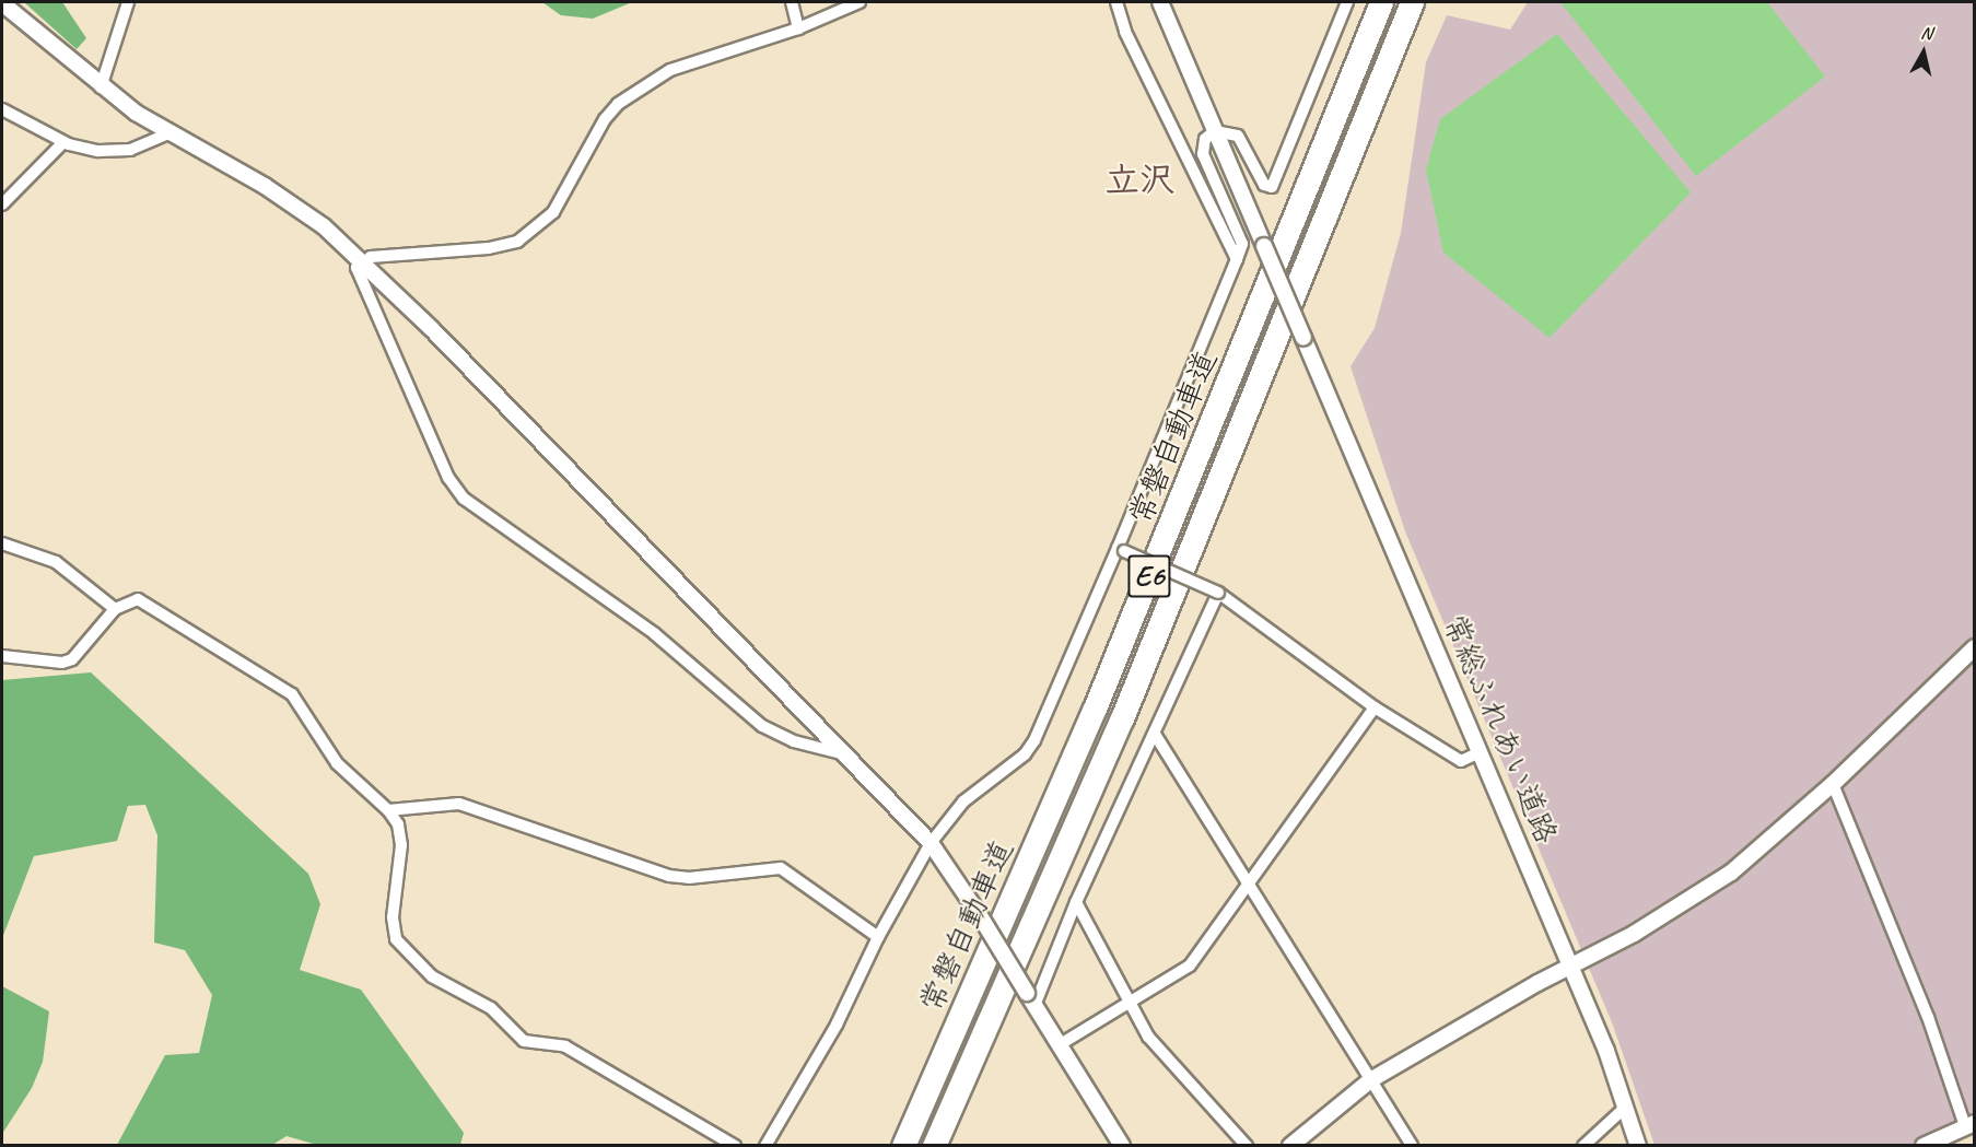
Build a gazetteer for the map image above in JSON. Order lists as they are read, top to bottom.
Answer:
{
  "streets": {
    "highway": ["常磐自動車道", "E6"],
    "street": ["常総ふれあい道路"]
  },
  "districts": ["立沢"],
  "north": "top"
}
